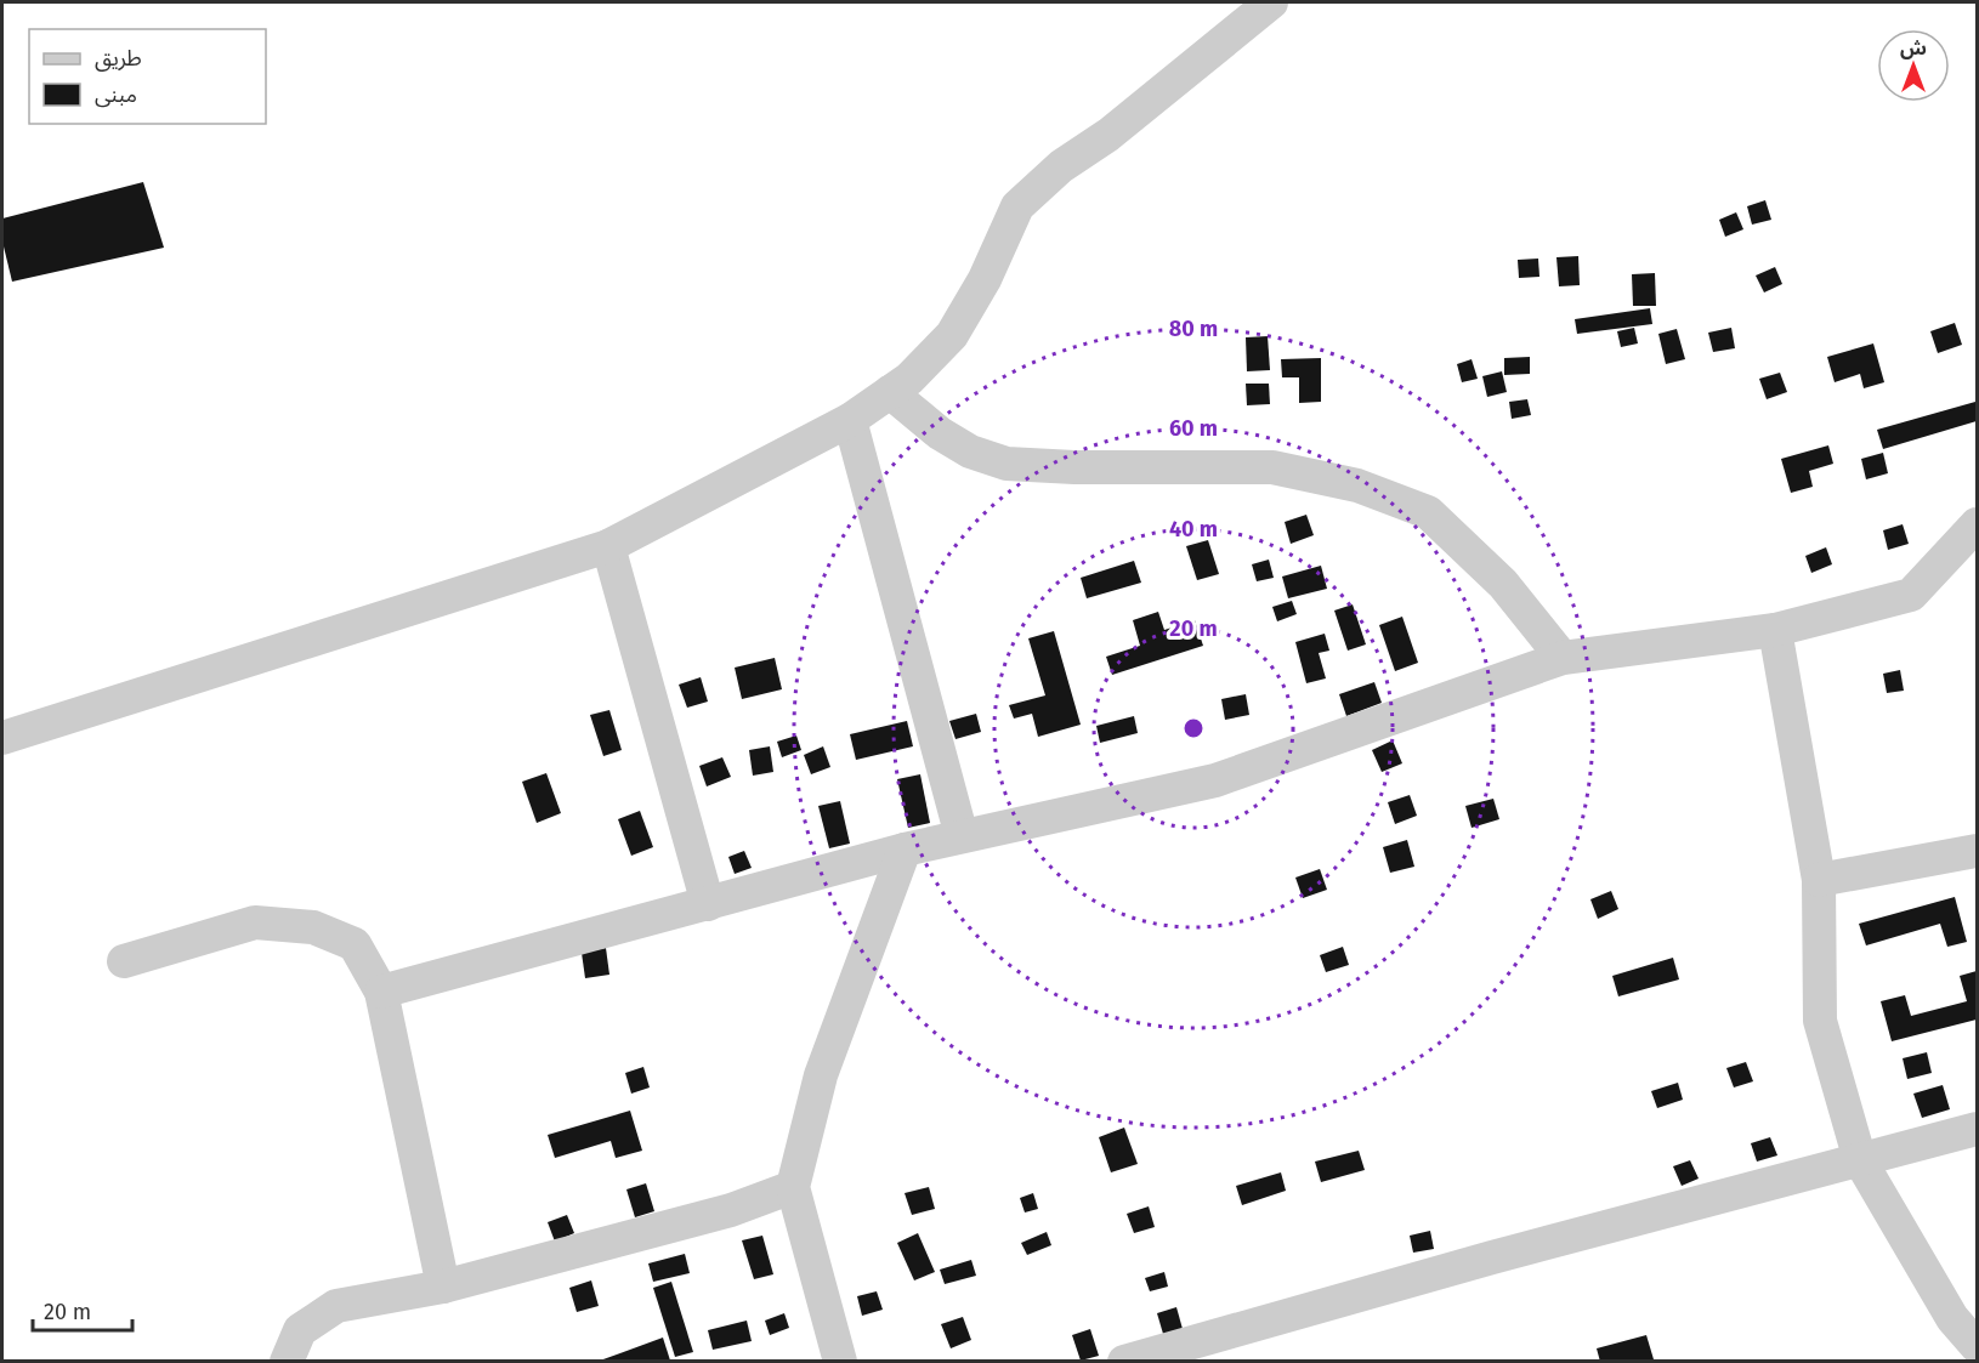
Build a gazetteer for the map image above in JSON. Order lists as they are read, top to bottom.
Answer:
{
  "legend": ["طريق", "مبنى"],
  "scale_bar": "20 m",
  "north": "top",
  "rings": [
    "80 m",
    "60 m",
    "40 m",
    "20 m"
  ]
}
